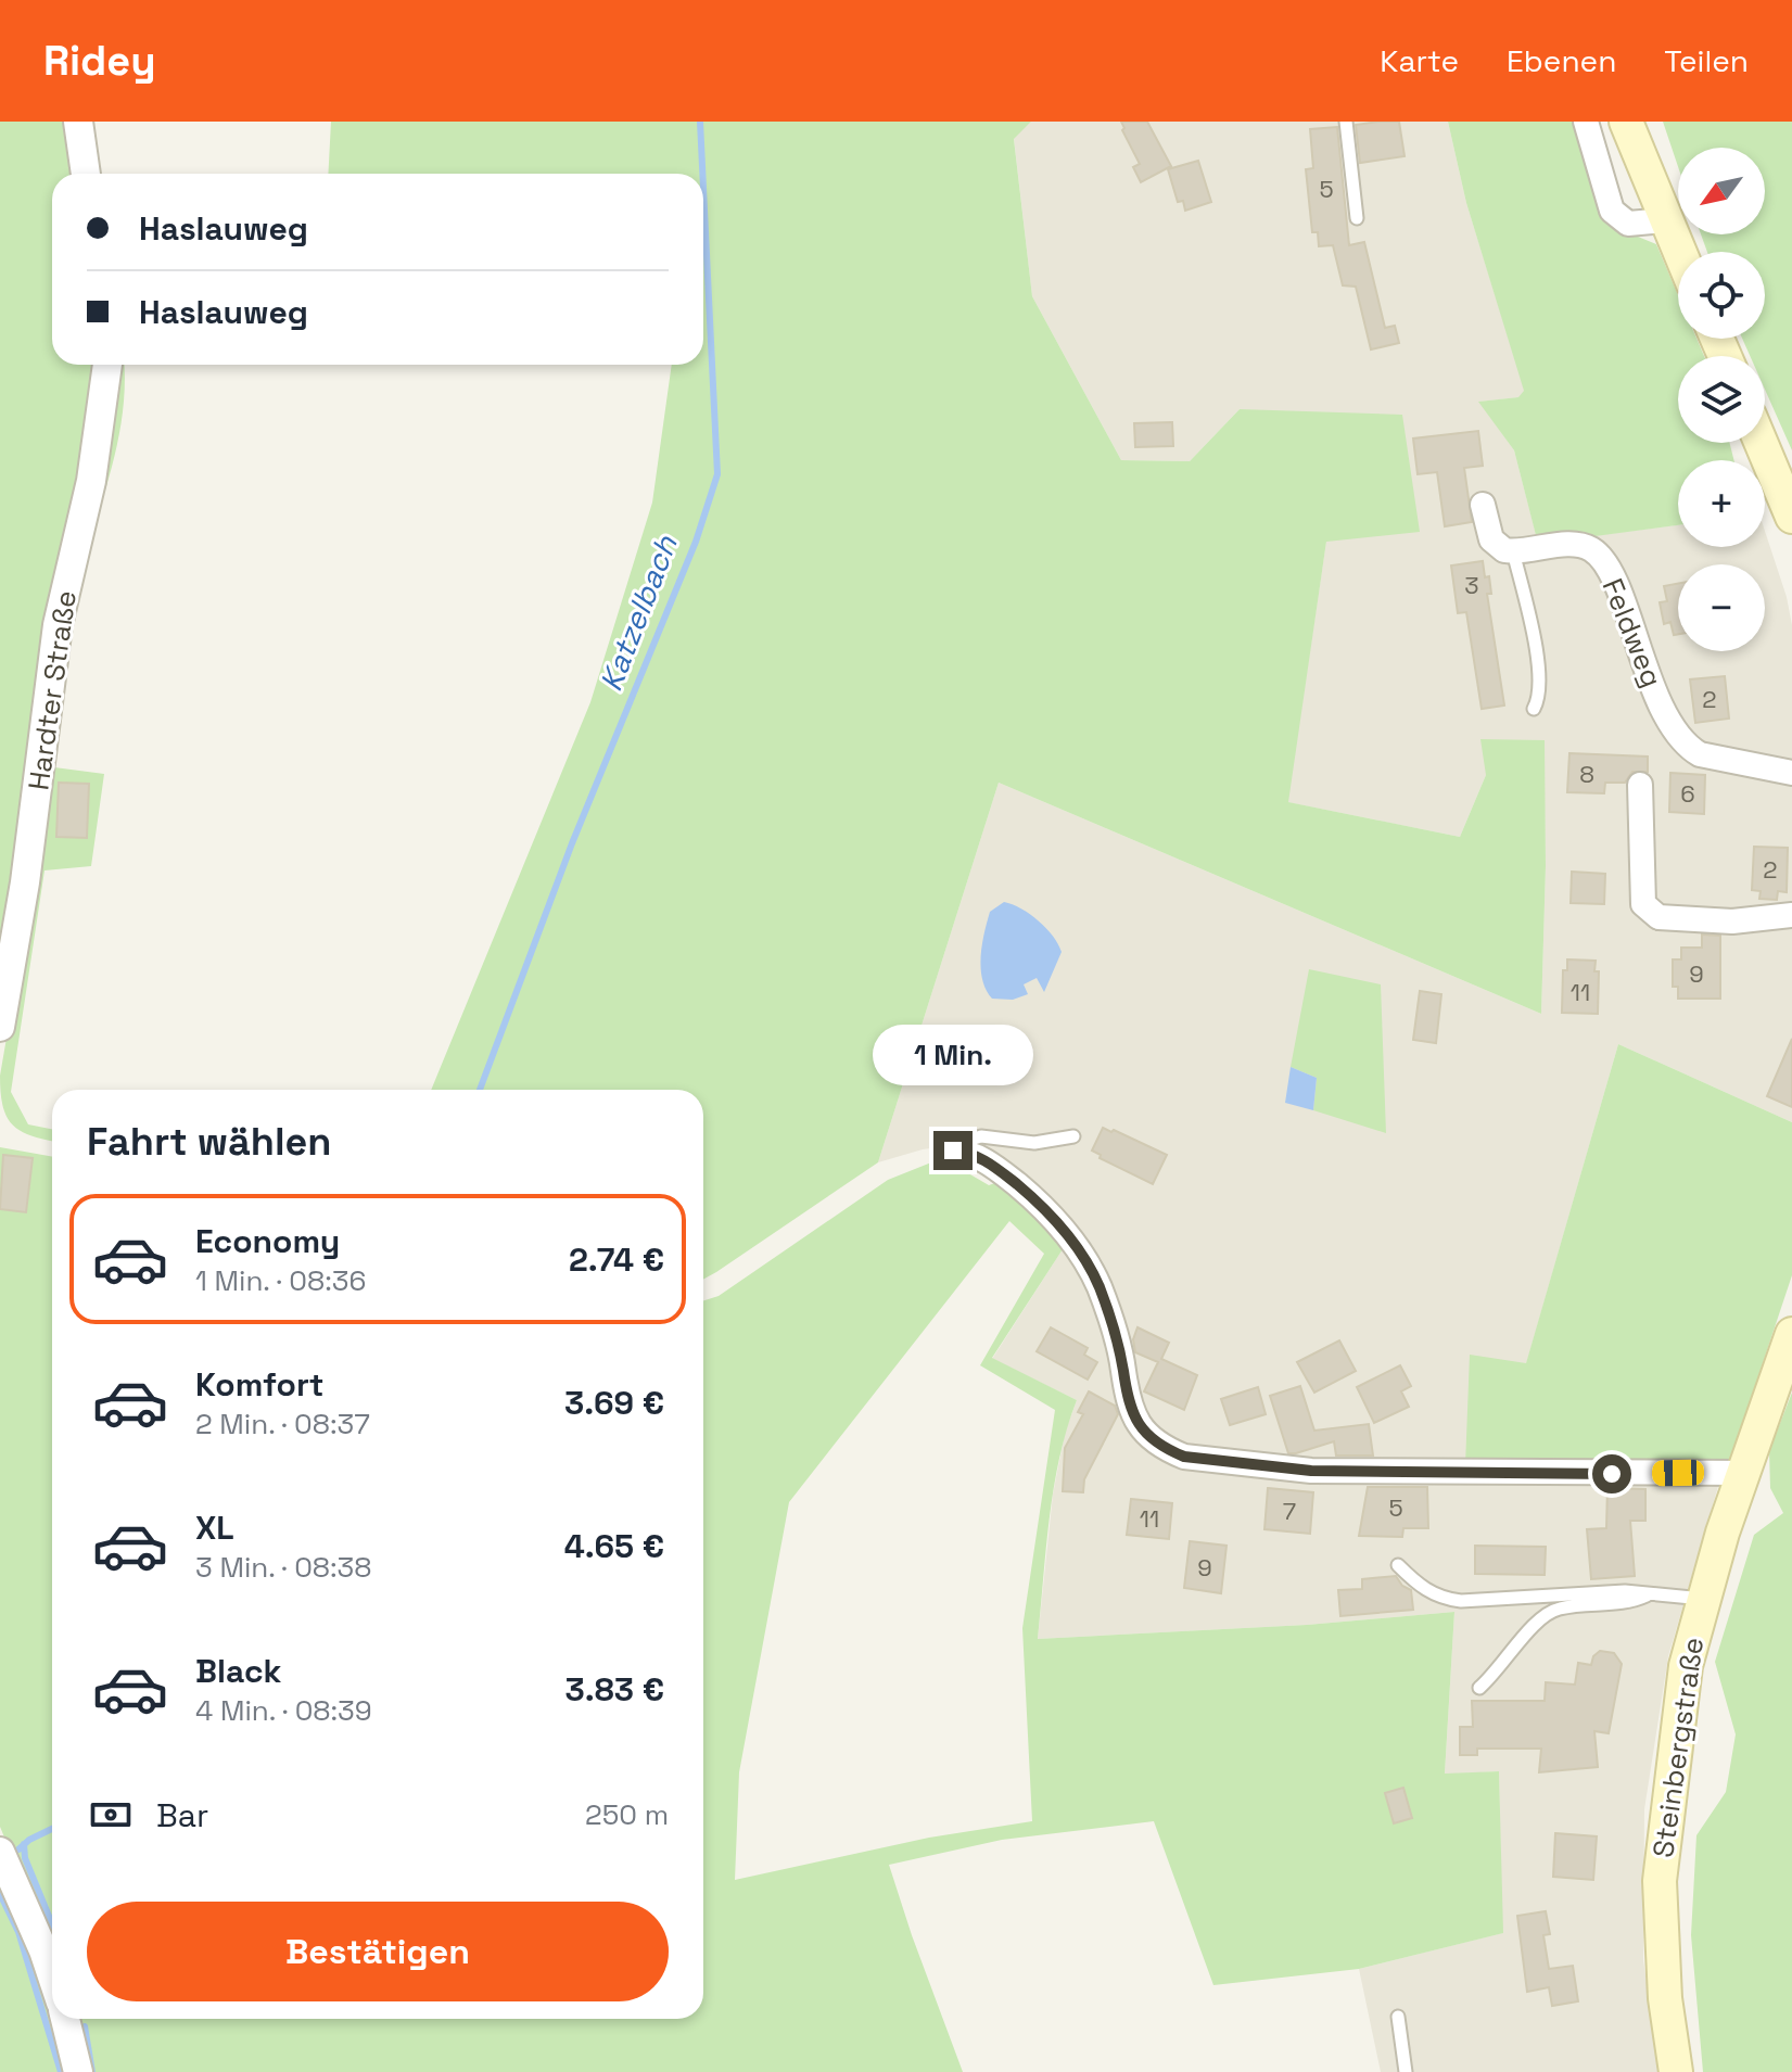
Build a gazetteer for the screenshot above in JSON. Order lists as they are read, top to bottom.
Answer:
{
  "streets": {
    "main road": ["Steinbergstraße"],
    "street": ["Feldweg", "Hardter Straße"]
  },
  "water": ["Katzelbach"],
  "house_numbers": [
    "5",
    "3",
    "2",
    "8",
    "6",
    "2",
    "9",
    "11",
    "5",
    "7",
    "11",
    "9"
  ],
  "north": "bottom left",
  "page": {
    "header": "Ridey",
    "nav": ["Karte", "Ebenen", "Teilen"],
    "map_buttons": ["+", "−"],
    "banner": ["Haslauweg", "Haslauweg"],
    "bubble": "1 Min.",
    "heading": "Fahrt wählen",
    "list": [
      {
        "name": "Economy",
        "note": "1 Min. · 08:36",
        "value": "2.74 €"
      },
      {
        "name": "Komfort",
        "note": "2 Min. · 08:37",
        "value": "3.69 €"
      },
      {
        "name": "XL",
        "note": "3 Min. · 08:38",
        "value": "4.65 €"
      },
      {
        "name": "Black",
        "note": "4 Min. · 08:39",
        "value": "3.83 €"
      }
    ],
    "pay": ["Bar", "250 m"],
    "buttons": "Bestätigen"
  }
}
